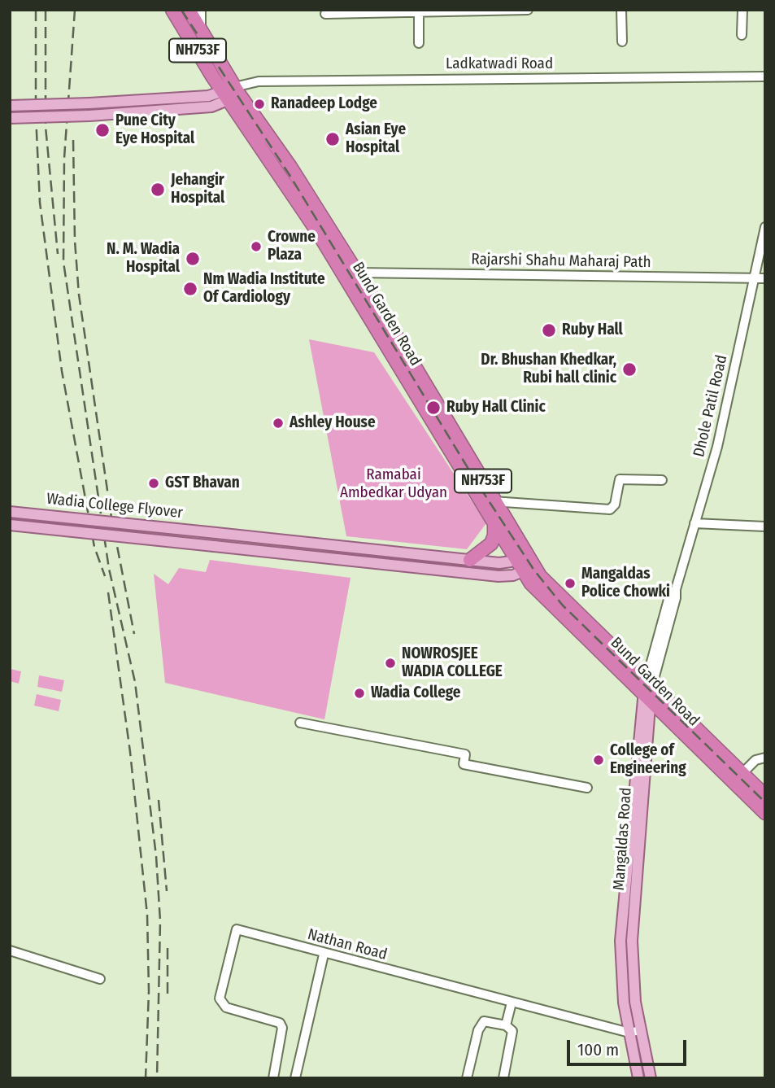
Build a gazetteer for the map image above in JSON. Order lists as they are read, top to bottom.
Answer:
{
  "streets": {
    "highway": ["NH753F", "Bund Garden Road"],
    "main road": ["Wadia College Flyover", "Mangaldas Road"],
    "street": [
      "Ladkatwadi Road",
      "Rajarshi Shahu Maharaj Path",
      "Dhole Patil Road",
      "Nathan Road"
    ]
  },
  "crossings": [
    ["NH753F", "Ladkatwadi Road"],
    ["NH753F", "Bund Garden Road"],
    ["Ladkatwadi Road", "Bund Garden Road"],
    ["Rajarshi Shahu Maharaj Path", "Bund Garden Road"],
    ["Rajarshi Shahu Maharaj Path", "Dhole Patil Road"],
    ["Bund Garden Road", "Wadia College Flyover"],
    ["Bund Garden Road", "Mangaldas Road"],
    ["Dhole Patil Road", "Mangaldas Road"],
    ["Mangaldas Road", "Nathan Road"]
  ],
  "parks": ["Ramabai Ambedkar Udyan"],
  "places": [
    "Ranadeep Lodge",
    "Pune City Eye Hospital",
    "Asian Eye Hospital",
    "Jehangir Hospital",
    "Crowne Plaza",
    "N. M. Wadia Hospital",
    "Nm Wadia Institute Of Cardiology",
    "Ruby Hall",
    "Dr. Bhushan Khedkar, Rubi hall clinic",
    "Ruby Hall Clinic",
    "Ashley House",
    "GST Bhavan",
    "Mangaldas Police Chowki",
    "NOWROSJEE WADIA COLLEGE",
    "Wadia College",
    "College of Engineering"
  ],
  "scale_bar": "100 m"
}
